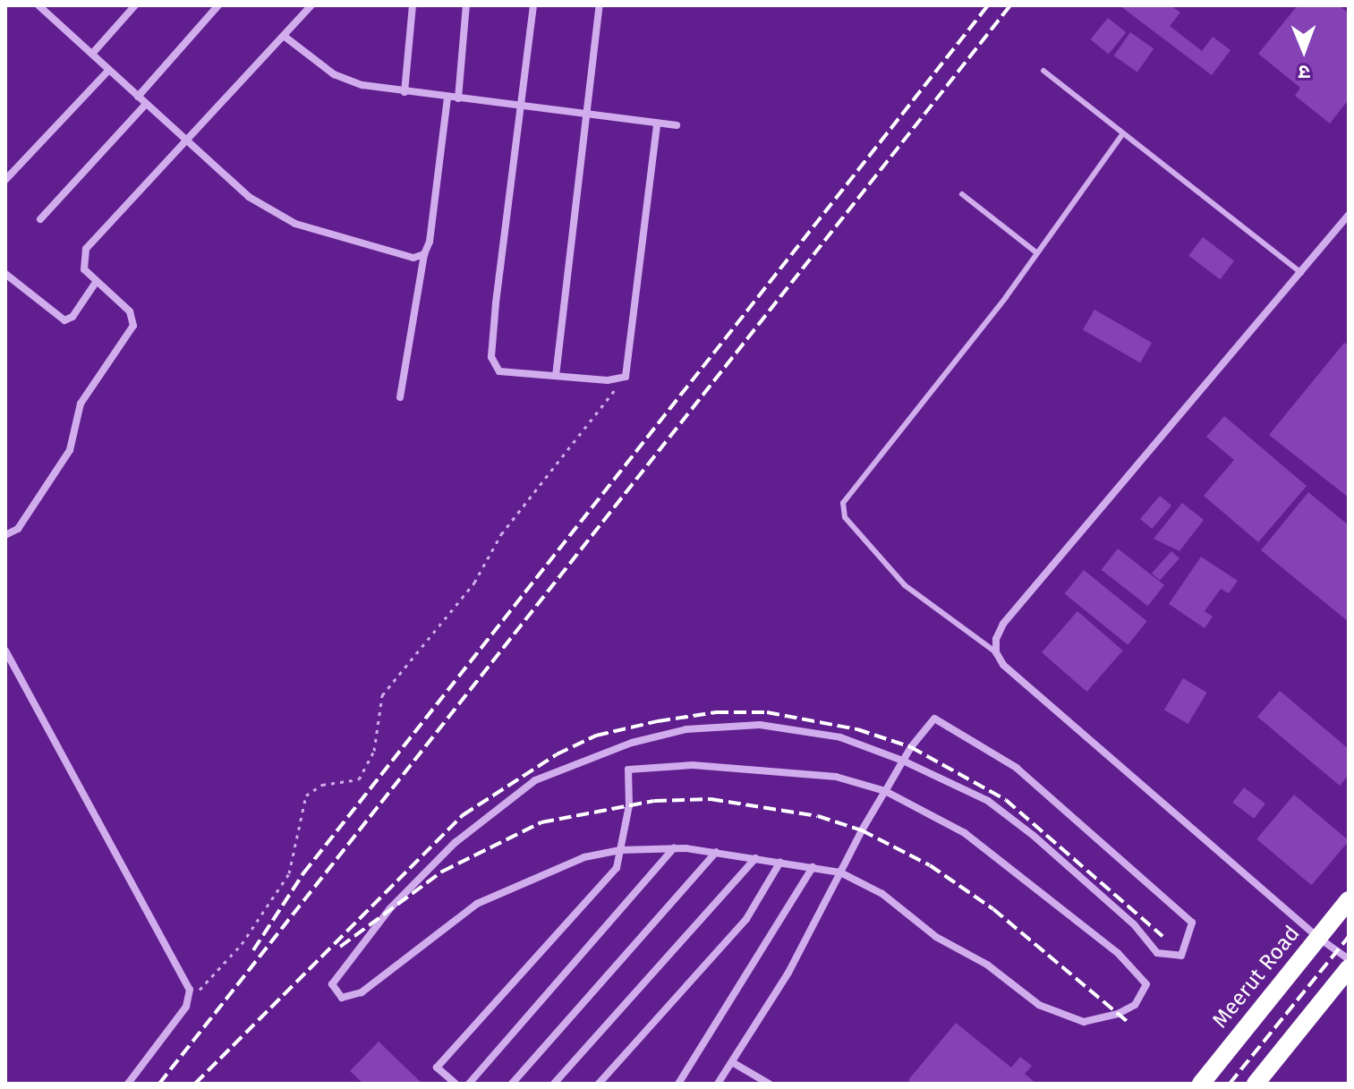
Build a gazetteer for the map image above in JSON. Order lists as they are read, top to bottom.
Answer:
{
  "streets": {
    "highway": ["Meerut Road"]
  },
  "north": "bottom"
}
